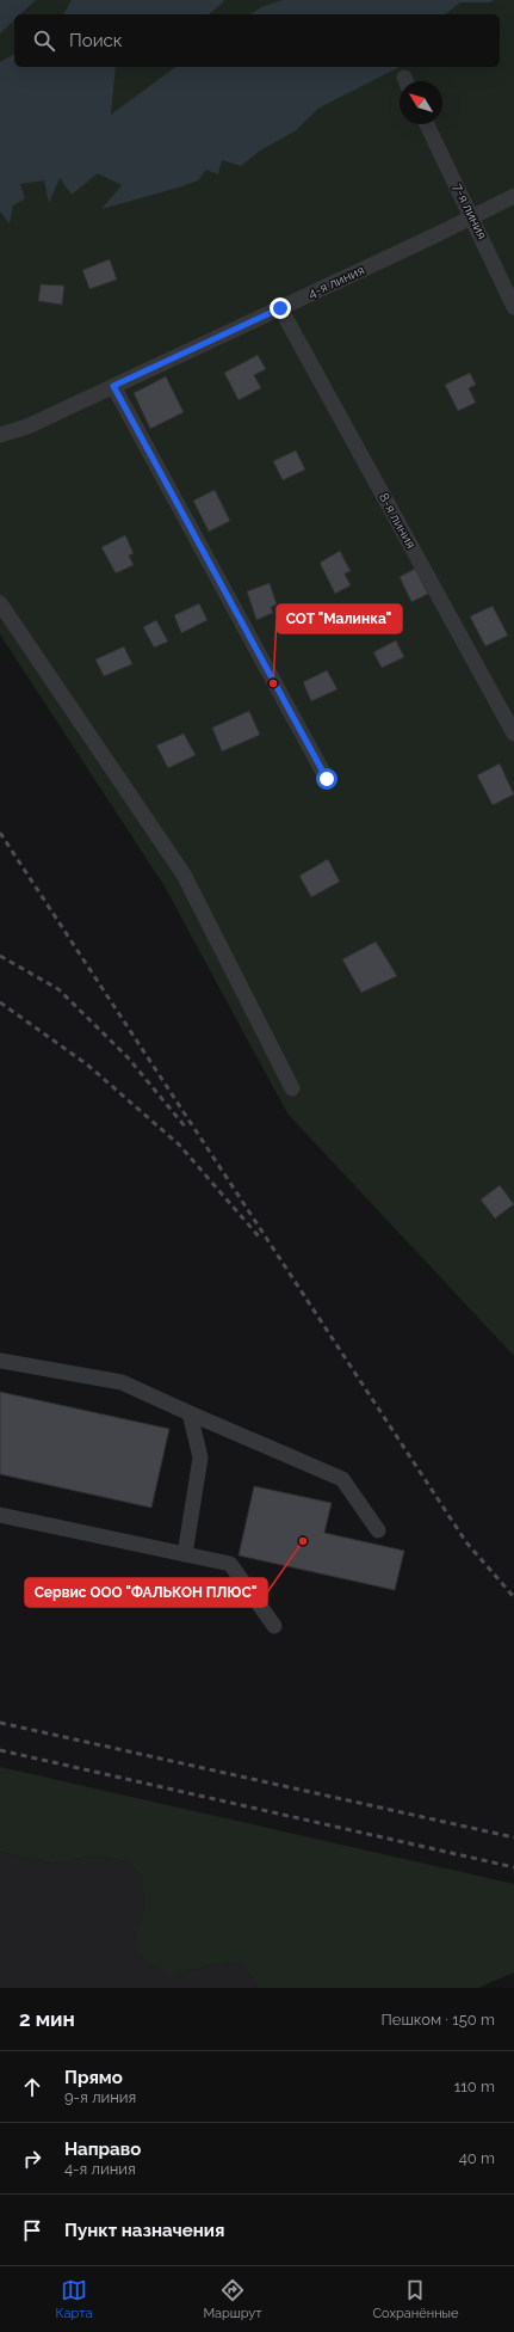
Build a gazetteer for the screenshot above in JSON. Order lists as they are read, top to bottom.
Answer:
{
  "streets": {
    "lane": ["7-я линия", "4-я линия", "8-я линия"]
  },
  "crossings": [
    ["7-я линия", "4-я линия"],
    ["4-я линия", "8-я линия"]
  ],
  "places": ["СОТ \"Малинка\"", "Сервис ООО \"ФАЛЬКОН ПЛЮС\""],
  "north": "top left",
  "page": {
    "search": "Поиск",
    "heading": ["2 мин", "Пешком · 150 m"],
    "list": [
      ["Прямо", "9-я линия", "110 m"],
      ["Направо", "4-я линия", "40 m"],
      "Пункт назначения"
    ],
    "nav": ["Карта", "Маршрут", "Сохранённые"]
  }
}
